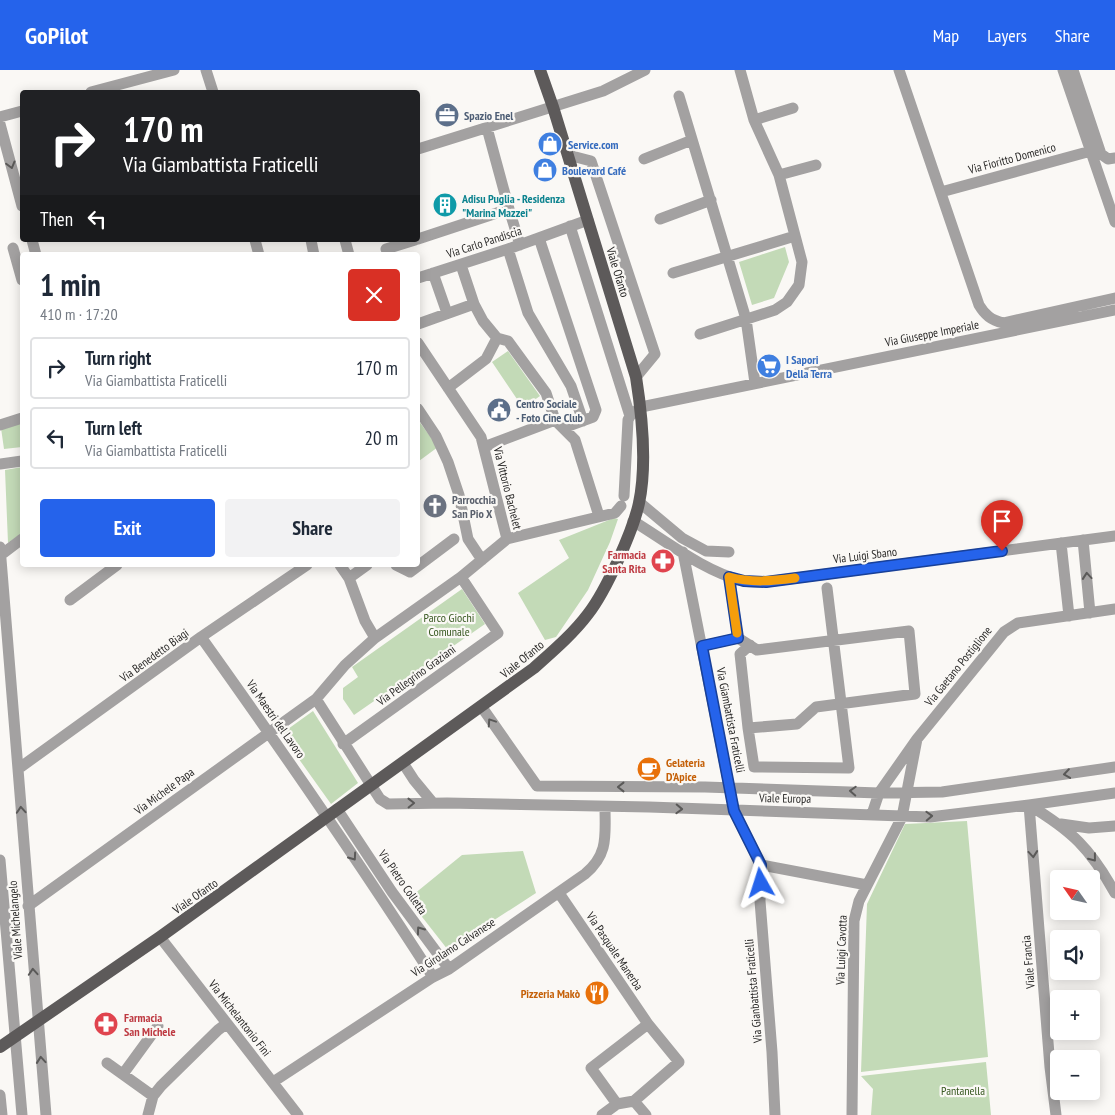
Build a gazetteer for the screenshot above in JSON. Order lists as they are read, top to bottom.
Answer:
{
  "streets": {
    "main road": ["Viale Ofanto"],
    "street": [
      "Via Fioritto Domenico",
      "Via Carlo Pandiscia",
      "Via Giuseppe Imperiale",
      "Via Vittorio Bachelet",
      "Via Luigi Sbano",
      "Via Benedetto Biagi",
      "Via Gaetano Postiglione",
      "Via Pellegrino Graziani",
      "Via Maestri del Lavoro",
      "Via Giambattista Fraticelli",
      "Via Michele Papa",
      "Viale Europa",
      "Via Pietro Colletta",
      "Viale Michelangelo",
      "Via Girolamo Calvanese",
      "Via Luigi Cavotta",
      "Via Pasquale Manerba",
      "Viale Francia",
      "Via Gianbattista Fraticelli",
      "Via Michelantonio Fini"
    ]
  },
  "crossings": [
    ["Via Carlo Pandiscia", "Viale Ofanto"],
    ["Viale Ofanto", "Via Giuseppe Imperiale"],
    ["Viale Ofanto", "Via Luigi Sbano"],
    ["Viale Ofanto", "Via Maestri del Lavoro"],
    ["Viale Ofanto", "Viale Europa"],
    ["Viale Ofanto", "Via Pietro Colletta"],
    ["Viale Ofanto", "Viale Michelangelo"],
    ["Viale Ofanto", "Via Michelantonio Fini"],
    ["Via Luigi Sbano", "Via Giambattista Fraticelli"],
    ["Via Benedetto Biagi", "Via Maestri del Lavoro"],
    ["Via Benedetto Biagi", "Viale Michelangelo"],
    ["Via Gaetano Postiglione", "Viale Europa"],
    ["Via Gaetano Postiglione", "Via Luigi Cavotta"],
    ["Via Maestri del Lavoro", "Via Michele Papa"],
    ["Via Giambattista Fraticelli", "Viale Europa"],
    ["Via Giambattista Fraticelli", "Via Gianbattista Fraticelli"],
    ["Via Michele Papa", "Viale Michelangelo"],
    ["Viale Europa", "Via Girolamo Calvanese"],
    ["Viale Europa", "Via Luigi Cavotta"],
    ["Viale Europa", "Viale Francia"],
    ["Via Pietro Colletta", "Via Girolamo Calvanese"],
    ["Via Girolamo Calvanese", "Via Pasquale Manerba"],
    ["Via Girolamo Calvanese", "Via Michelantonio Fini"]
  ],
  "one_way": ["Viale Francia"],
  "parks": ["Parco Giochi Comunale", "Pantanella"],
  "places": {
    "office": ["Spazio Enel"],
    "shop": ["Service.com", "Boulevard Café"],
    "building": ["Adisu Puglia - Residenza \"Marina Mazzei\""],
    "supermarket": ["I Sapori Della Terra"],
    "public building": ["Centro Sociale - Foto Cine Club"],
    "church": ["Parrocchia San Pio X"],
    "pharmacy": ["Farmacia Santa Rita", "Farmacia San Michele"],
    "cafe": ["Gelateria D'Apice"],
    "restaurant": ["Pizzeria Makò"]
  },
  "north": "top left",
  "page": {
    "header": "GoPilot",
    "nav": ["Map", "Layers", "Share"],
    "turn": ["170 m", "Via Giambattista Fraticelli"],
    "then": "Then",
    "heading": ["1 min", "410 m · 17:20"],
    "list": [
      {
        "name": "Turn right",
        "note": "Via Giambattista Fraticelli",
        "value": "170 m"
      },
      {
        "name": "Turn left",
        "note": "Via Giambattista Fraticelli",
        "value": "20 m"
      }
    ],
    "buttons": ["Exit", "Share"],
    "map_buttons": ["+", "−"]
  }
}
